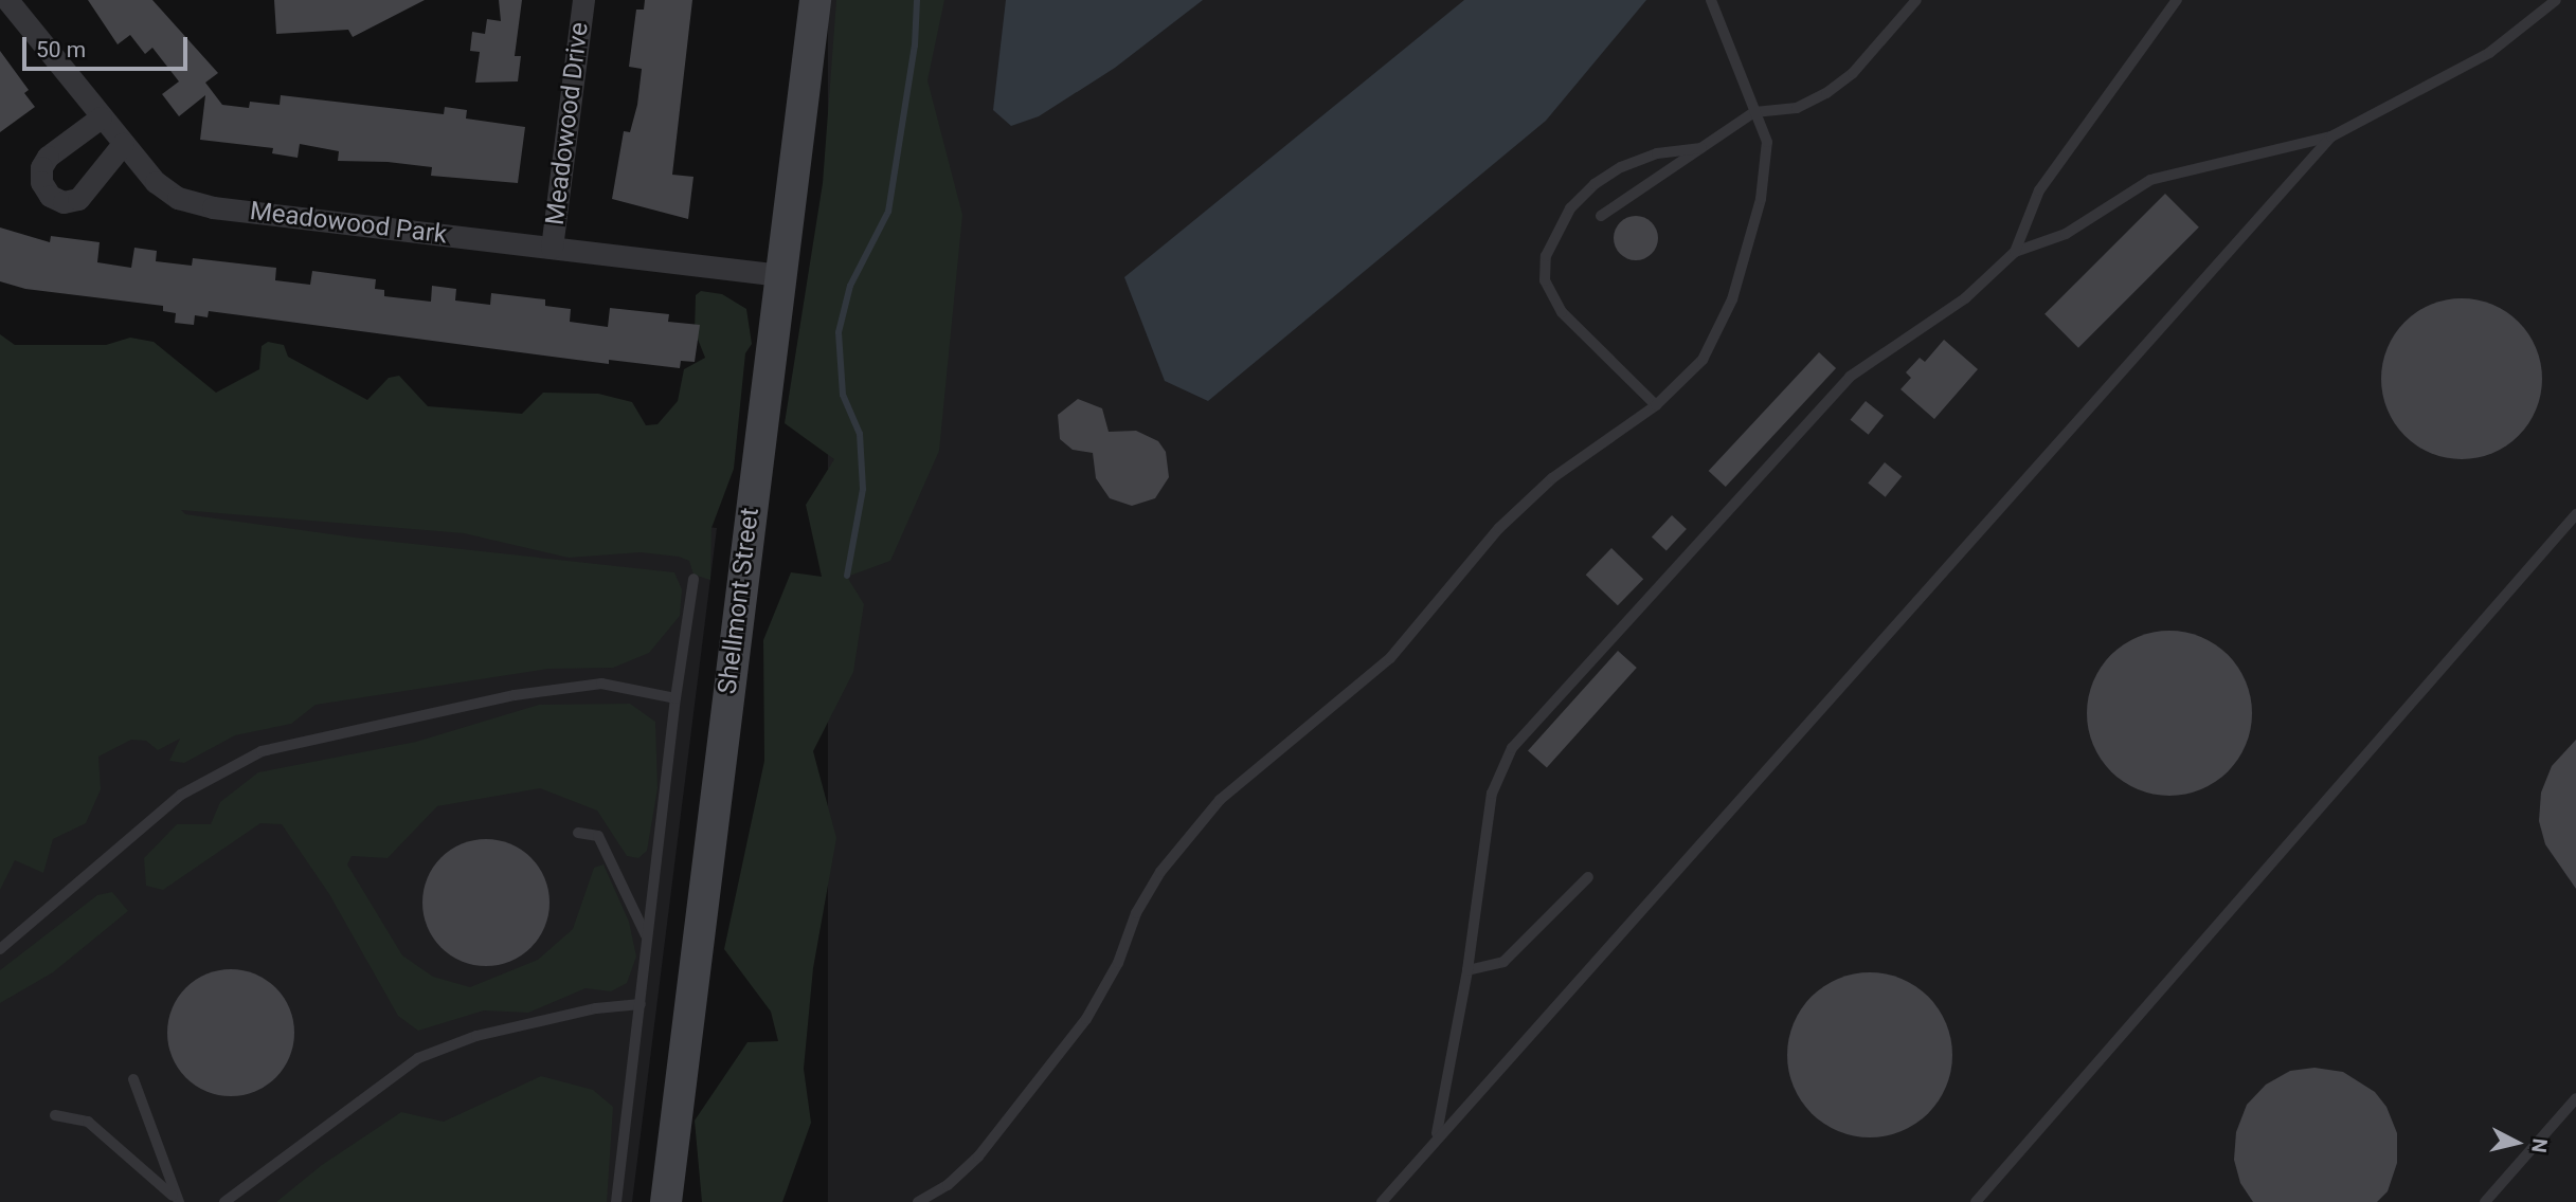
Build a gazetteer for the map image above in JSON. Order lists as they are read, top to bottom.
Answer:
{
  "streets": {
    "street": ["Meadowood Drive", "Meadowood Park", "Shellmont Street"]
  },
  "crossings": [
    ["Meadowood Drive", "Meadowood Park"],
    ["Meadowood Park", "Shellmont Street"]
  ],
  "scale_bar": "50 m",
  "north": "right"
}
